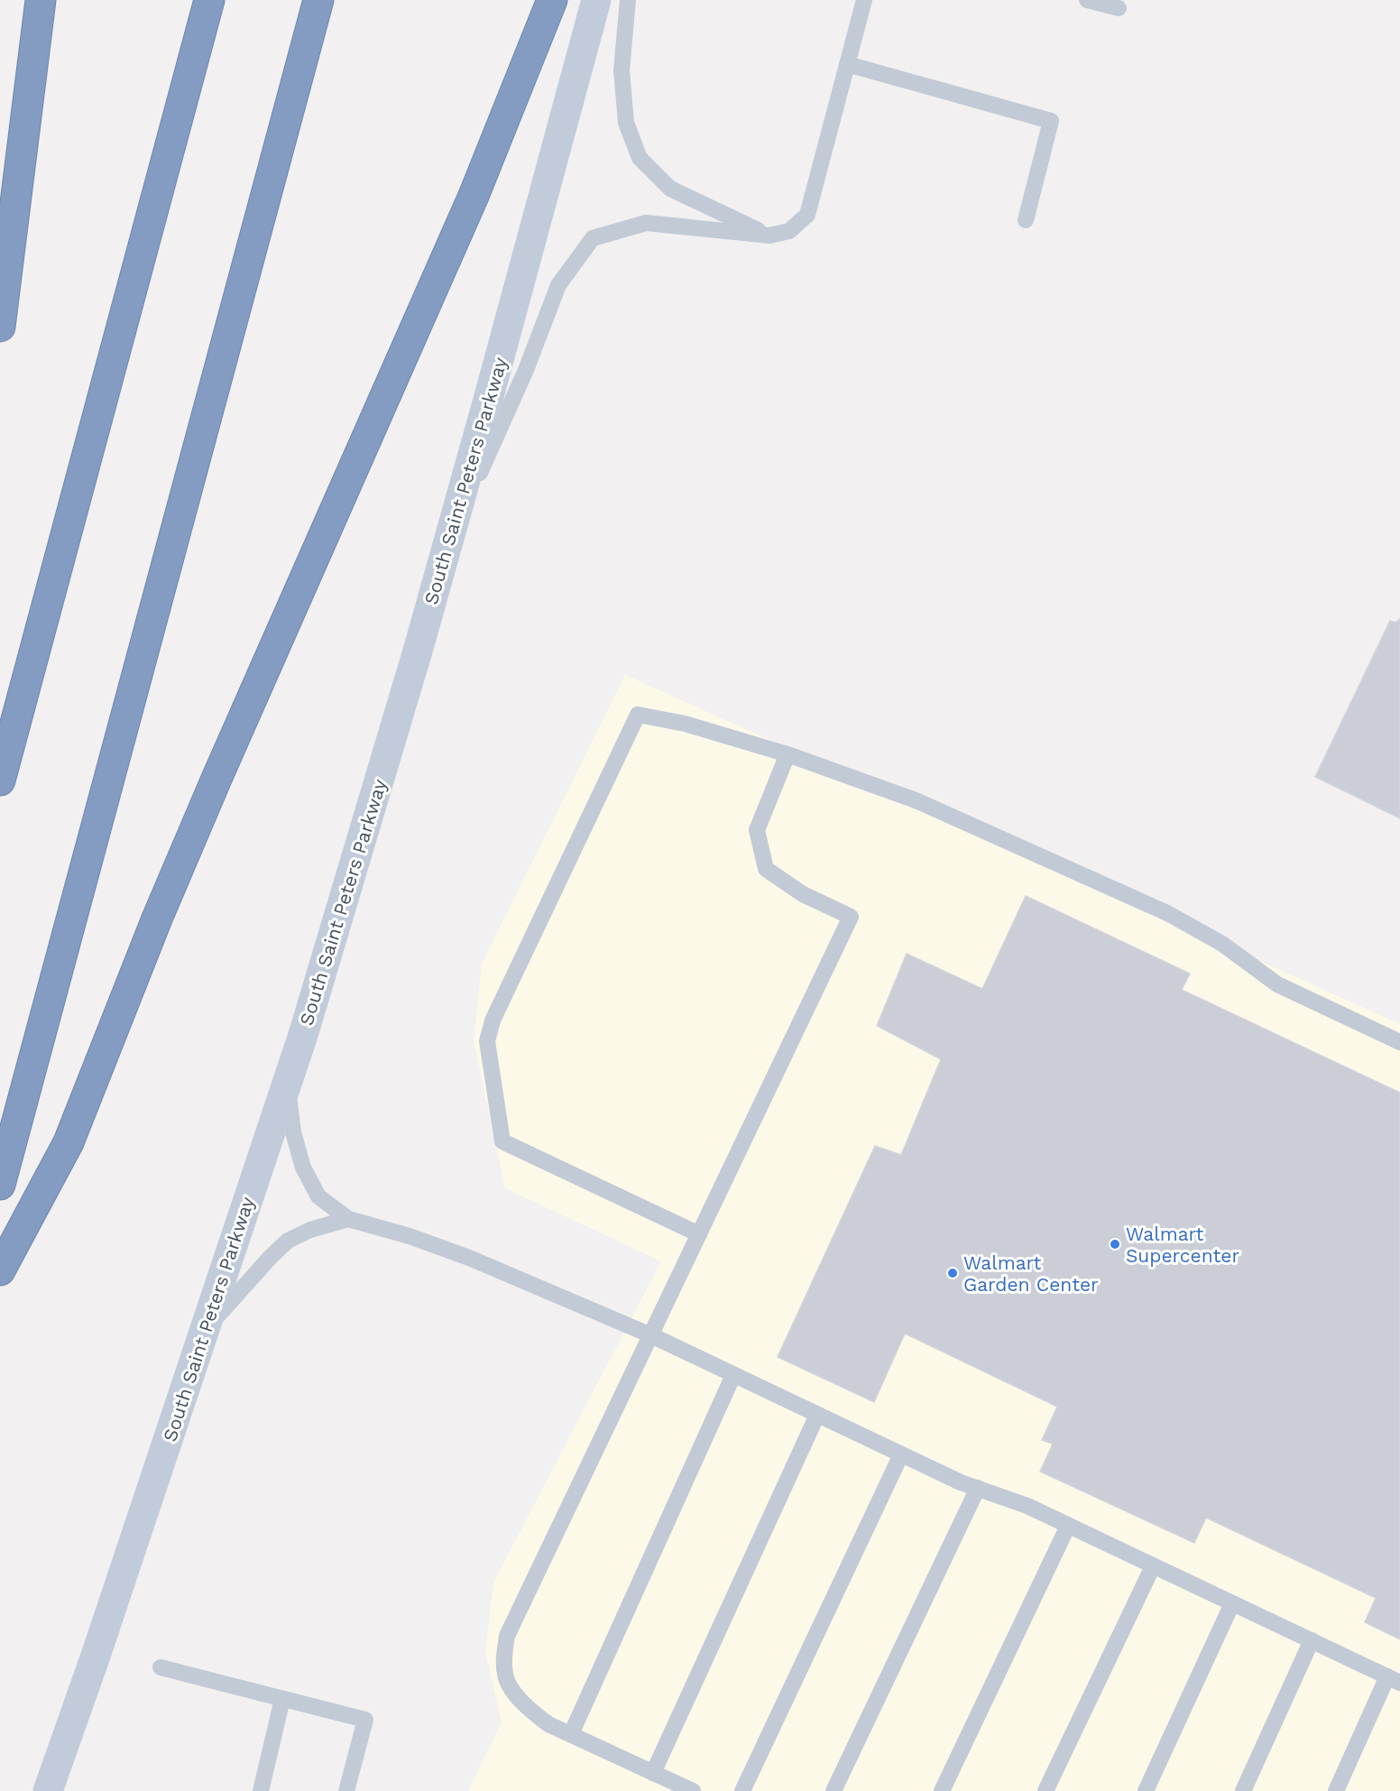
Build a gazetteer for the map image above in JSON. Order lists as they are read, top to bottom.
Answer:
{
  "streets": {
    "main road": ["South Saint Peters Parkway"]
  },
  "places": ["Walmart Supercenter", "Walmart Garden Center"]
}
